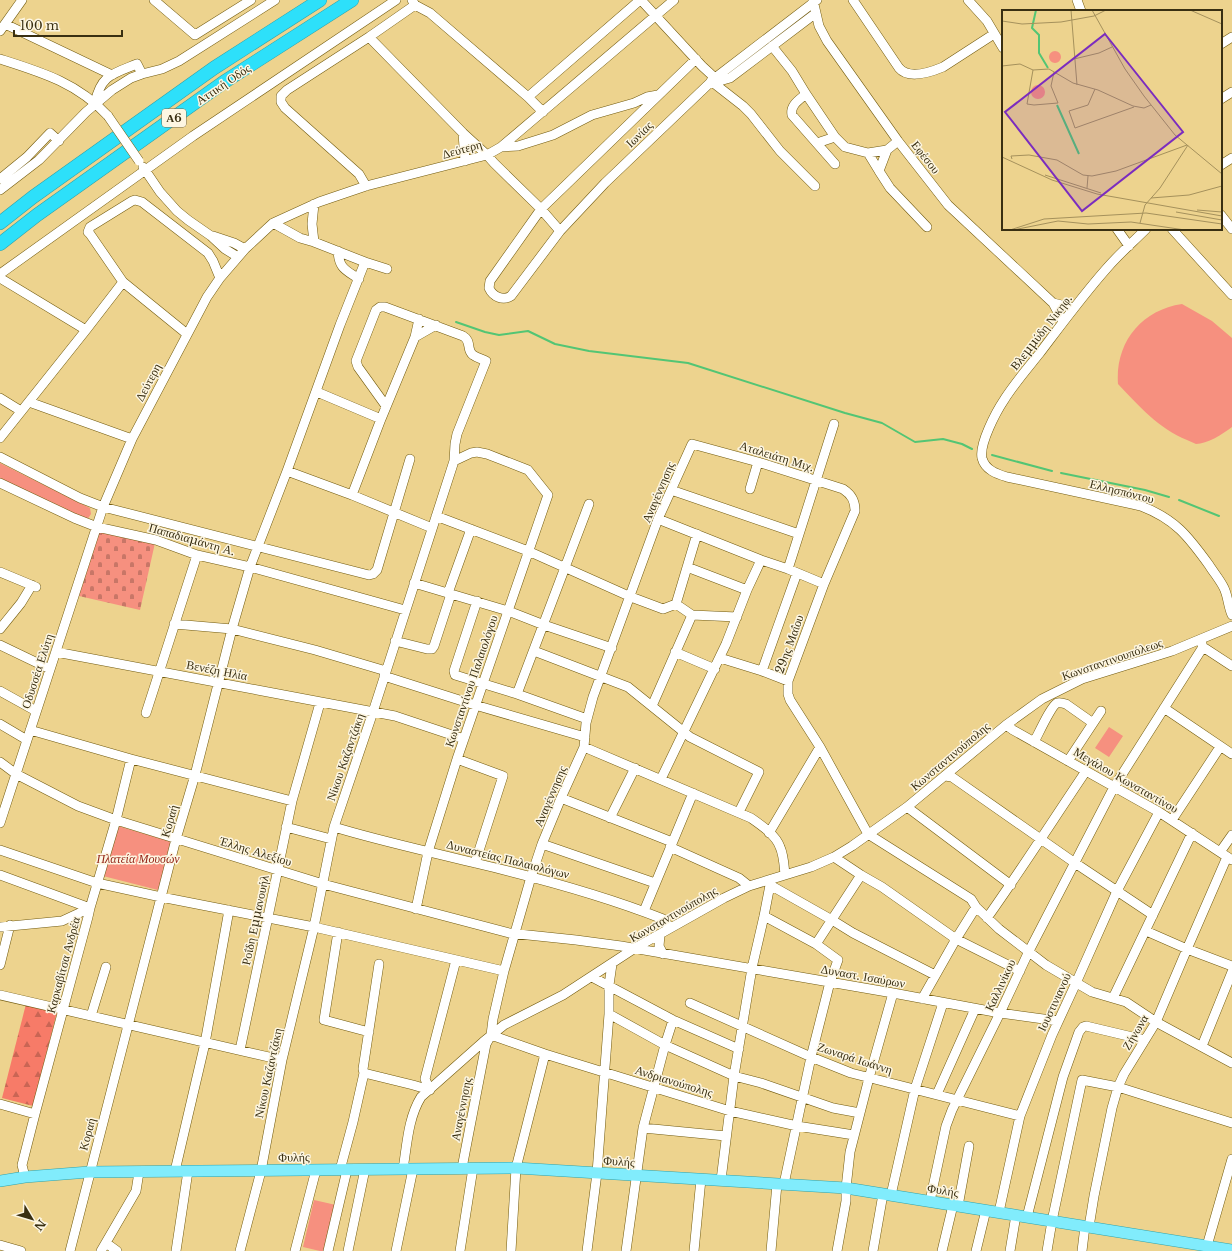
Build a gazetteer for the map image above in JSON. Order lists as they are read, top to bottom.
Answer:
{
  "streets": {
    "highway": ["Αττική Οδός", "Α6"],
    "main road": ["Φυλής"],
    "street": [
      "Ιωνίας",
      "Δεύτερη",
      "Εφέσου",
      "Βλεμμύδη Νικηφ.",
      "Αταλειάτη Μιχ.",
      "Ελλησπόντου",
      "Αναγέννησης",
      "Παπαδιαμάντη Α.",
      "29ης Μαΐου",
      "Κωνσταντινουπόλεως",
      "Βενέζη Ηλία",
      "Οδυσσέα Ελύτη",
      "Κωνσταντίνου Παλαιολόγου",
      "Κωνσταντινούπολης",
      "Νίκου Καζαντζάκη",
      "Μεγάλου Κωνσταντίνου",
      "Κοραή",
      "Έλλης Αλεξίου",
      "Δυναστείας Παλαιολόγων",
      "Ροΐδη Εμμανουήλ",
      "Καρκαβίτσα Ανδρέα",
      "Δυναστ. Ισαύρων",
      "Καλλινίκου",
      "Ιουστινιανού",
      "Ζήνωνα",
      "Ζωναρά Ιωάννη",
      "Ανδριανούπολης"
    ]
  },
  "crossings": [
    ["Ιωνίας", "Εφέσου"],
    ["Δεύτερη", "Παπαδιαμάντη Α."],
    ["Δεύτερη", "Οδυσσέα Ελύτη"],
    ["Εφέσου", "Βλεμμύδη Νικηφ."],
    ["Βλεμμύδη Νικηφ.", "Ελλησπόντου"],
    ["Αταλειάτη Μιχ.", "Αναγέννησης"],
    ["Αταλειάτη Μιχ.", "29ης Μαΐου"],
    ["Αναγέννησης", "Κωνσταντινούπολης"],
    ["Αναγέννησης", "Έλλης Αλεξίου"],
    ["Αναγέννησης", "Δυναστείας Παλαιολόγων"],
    ["Αναγέννησης", "Ανδριανούπολης"],
    ["Αναγέννησης", "Φυλής"],
    ["Παπαδιαμάντη Α.", "Οδυσσέα Ελύτη"],
    ["Παπαδιαμάντη Α.", "Νίκου Καζαντζάκη"],
    ["Παπαδιαμάντη Α.", "Κοραή"],
    ["29ης Μαΐου", "Κωνσταντινούπολης"],
    ["Κωνσταντινουπόλεως", "Κωνσταντινούπολης"],
    ["Κωνσταντινουπόλεως", "Μεγάλου Κωνσταντίνου"],
    ["Κωνσταντινουπόλεως", "Καλλινίκου"],
    ["Βενέζη Ηλία", "Οδυσσέα Ελύτη"],
    ["Βενέζη Ηλία", "Κωνσταντίνου Παλαιολόγου"],
    ["Βενέζη Ηλία", "Νίκου Καζαντζάκη"],
    ["Βενέζη Ηλία", "Κοραή"],
    ["Βενέζη Ηλία", "Ροΐδη Εμμανουήλ"],
    ["Οδυσσέα Ελύτη", "Έλλης Αλεξίου"],
    ["Κωνσταντίνου Παλαιολόγου", "Νίκου Καζαντζάκη"],
    ["Κωνσταντίνου Παλαιολόγου", "Έλλης Αλεξίου"],
    ["Κωνσταντίνου Παλαιολόγου", "Δυναστείας Παλαιολόγων"],
    ["Κωνσταντινούπολης", "Μεγάλου Κωνσταντίνου"],
    ["Κωνσταντινούπολης", "Έλλης Αλεξίου"],
    ["Κωνσταντινούπολης", "Δυναστείας Παλαιολόγων"],
    ["Κωνσταντινούπολης", "Δυναστ. Ισαύρων"],
    ["Κωνσταντινούπολης", "Ανδριανούπολης"],
    ["Κωνσταντινούπολης", "Φυλής"],
    ["Νίκου Καζαντζάκη", "Έλλης Αλεξίου"],
    ["Νίκου Καζαντζάκη", "Δυναστείας Παλαιολόγων"],
    ["Νίκου Καζαντζάκη", "Φυλής"],
    ["Μεγάλου Κωνσταντίνου", "Καλλινίκου"],
    ["Μεγάλου Κωνσταντίνου", "Ιουστινιανού"],
    ["Μεγάλου Κωνσταντίνου", "Ζήνωνα"],
    ["Κοραή", "Έλλης Αλεξίου"],
    ["Κοραή", "Φυλής"],
    ["Έλλης Αλεξίου", "Ροΐδη Εμμανουήλ"],
    ["Έλλης Αλεξίου", "Καρκαβίτσα Ανδρέα"],
    ["Έλλης Αλεξίου", "Δυναστ. Ισαύρων"],
    ["Καρκαβίτσα Ανδρέα", "Φυλής"],
    ["Δυναστ. Ισαύρων", "Καλλινίκου"],
    ["Δυναστ. Ισαύρων", "Ιουστινιανού"],
    ["Καλλινίκου", "Ζωναρά Ιωάννη"],
    ["Καλλινίκου", "Φυλής"],
    ["Ιουστινιανού", "Ζωναρά Ιωάννη"],
    ["Ιουστινιανού", "Φυλής"],
    ["Ζήνωνα", "Φυλής"]
  ],
  "parks": ["Πλατεία Μουσών"],
  "scale_bar": "100 m",
  "north": "bottom right"
}
